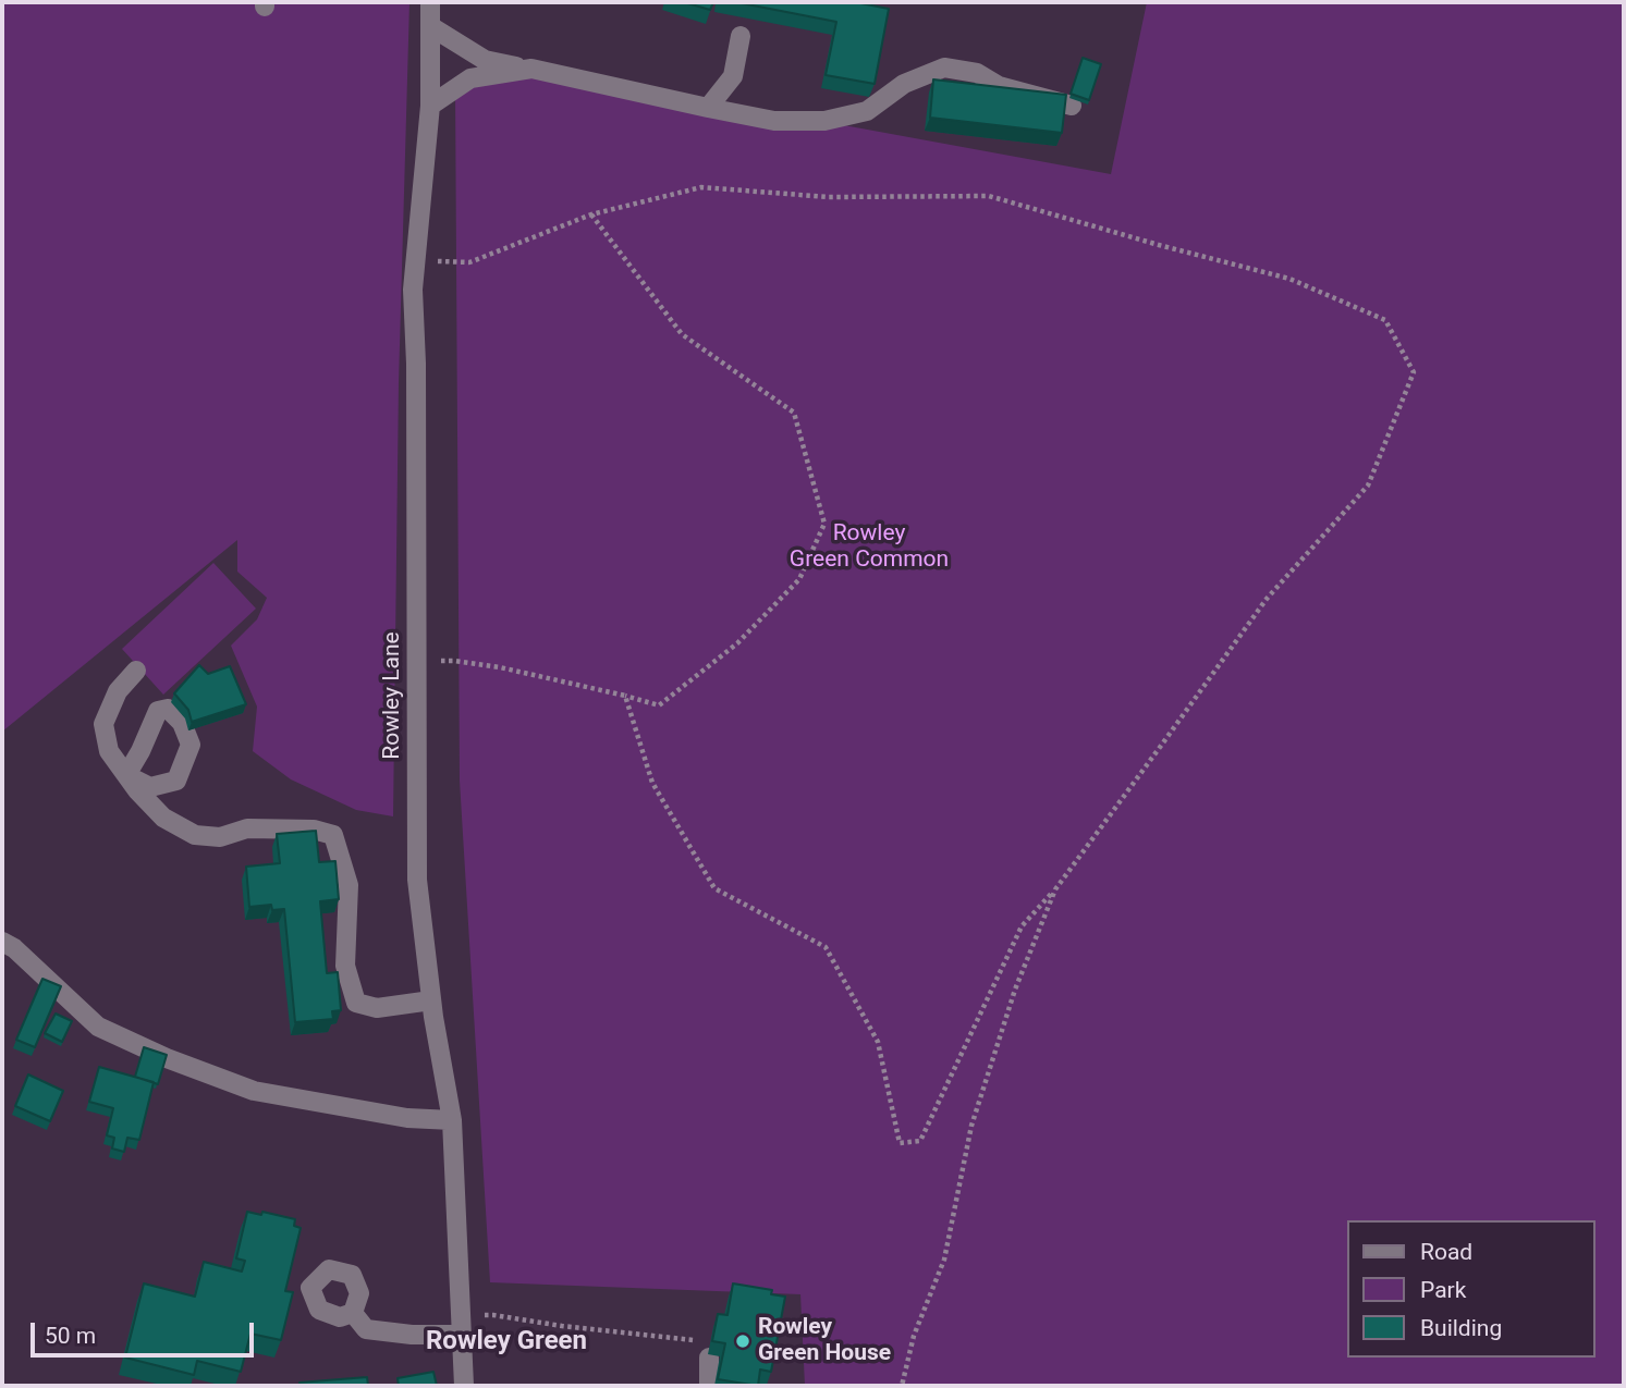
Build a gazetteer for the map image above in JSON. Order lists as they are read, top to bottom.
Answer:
{
  "streets": {
    "street": ["Rowley Lane"]
  },
  "districts": ["Rowley Green"],
  "parks": ["Rowley Green Common"],
  "places": ["Rowley Green House"],
  "legend": ["Road", "Park", "Building"],
  "scale_bar": "50 m"
}
